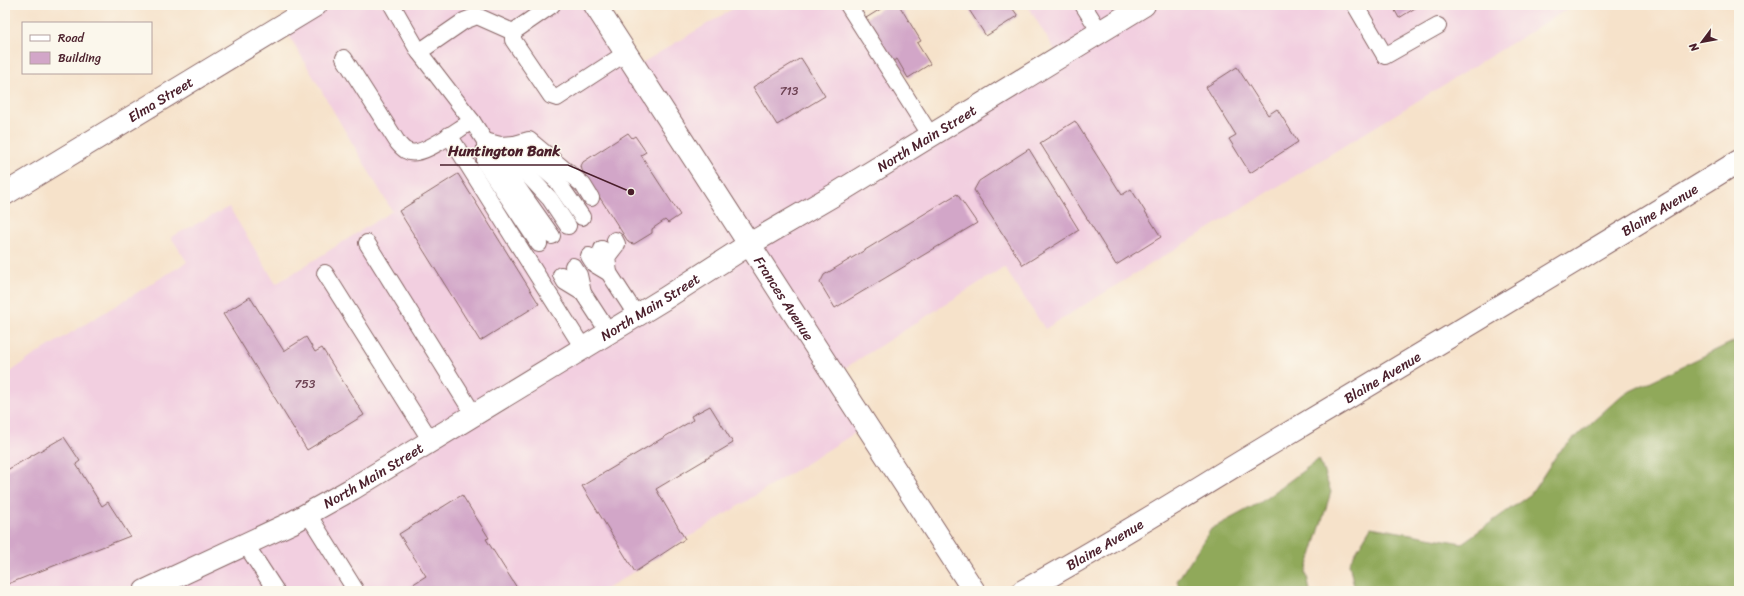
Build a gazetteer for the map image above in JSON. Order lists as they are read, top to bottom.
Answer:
{
  "streets": {
    "street": [
      "Elma Street",
      "North Main Street",
      "Blaine Avenue",
      "Frances Avenue"
    ]
  },
  "crossings": [
    ["North Main Street", "Frances Avenue"]
  ],
  "places": ["Huntington Bank"],
  "house_numbers": ["713", "753"],
  "legend": ["Road", "Building"],
  "north": "bottom left"
}
